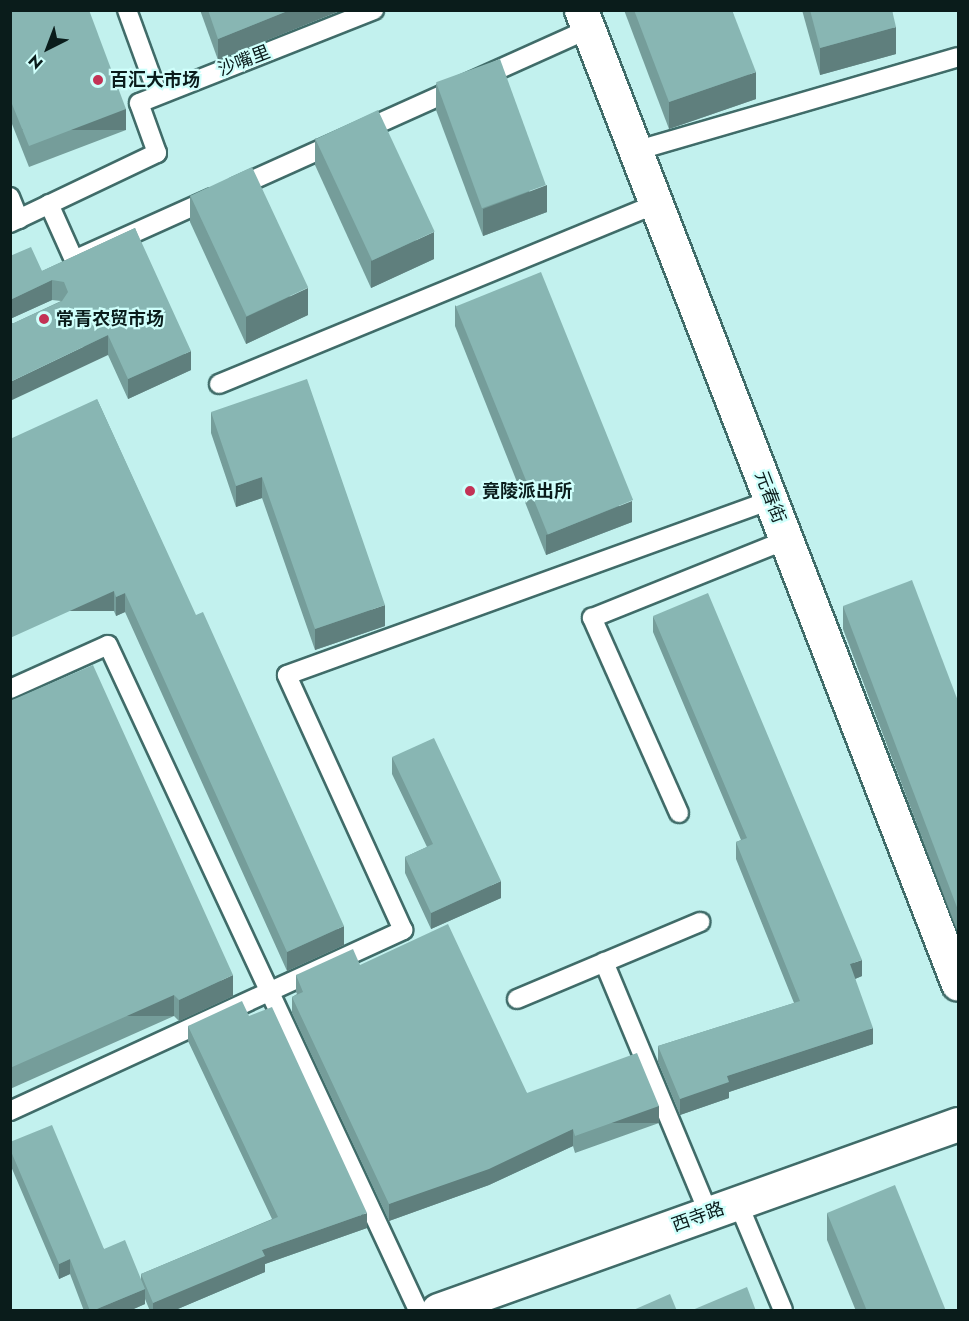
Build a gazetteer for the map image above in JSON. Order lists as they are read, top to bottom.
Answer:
{
  "streets": {
    "street": ["元春街", "西寺路"],
    "lane": ["沙嘴里"]
  },
  "places": ["百汇大市场", "常青农贸市场", "竟陵派出所"],
  "north": "bottom left"
}
